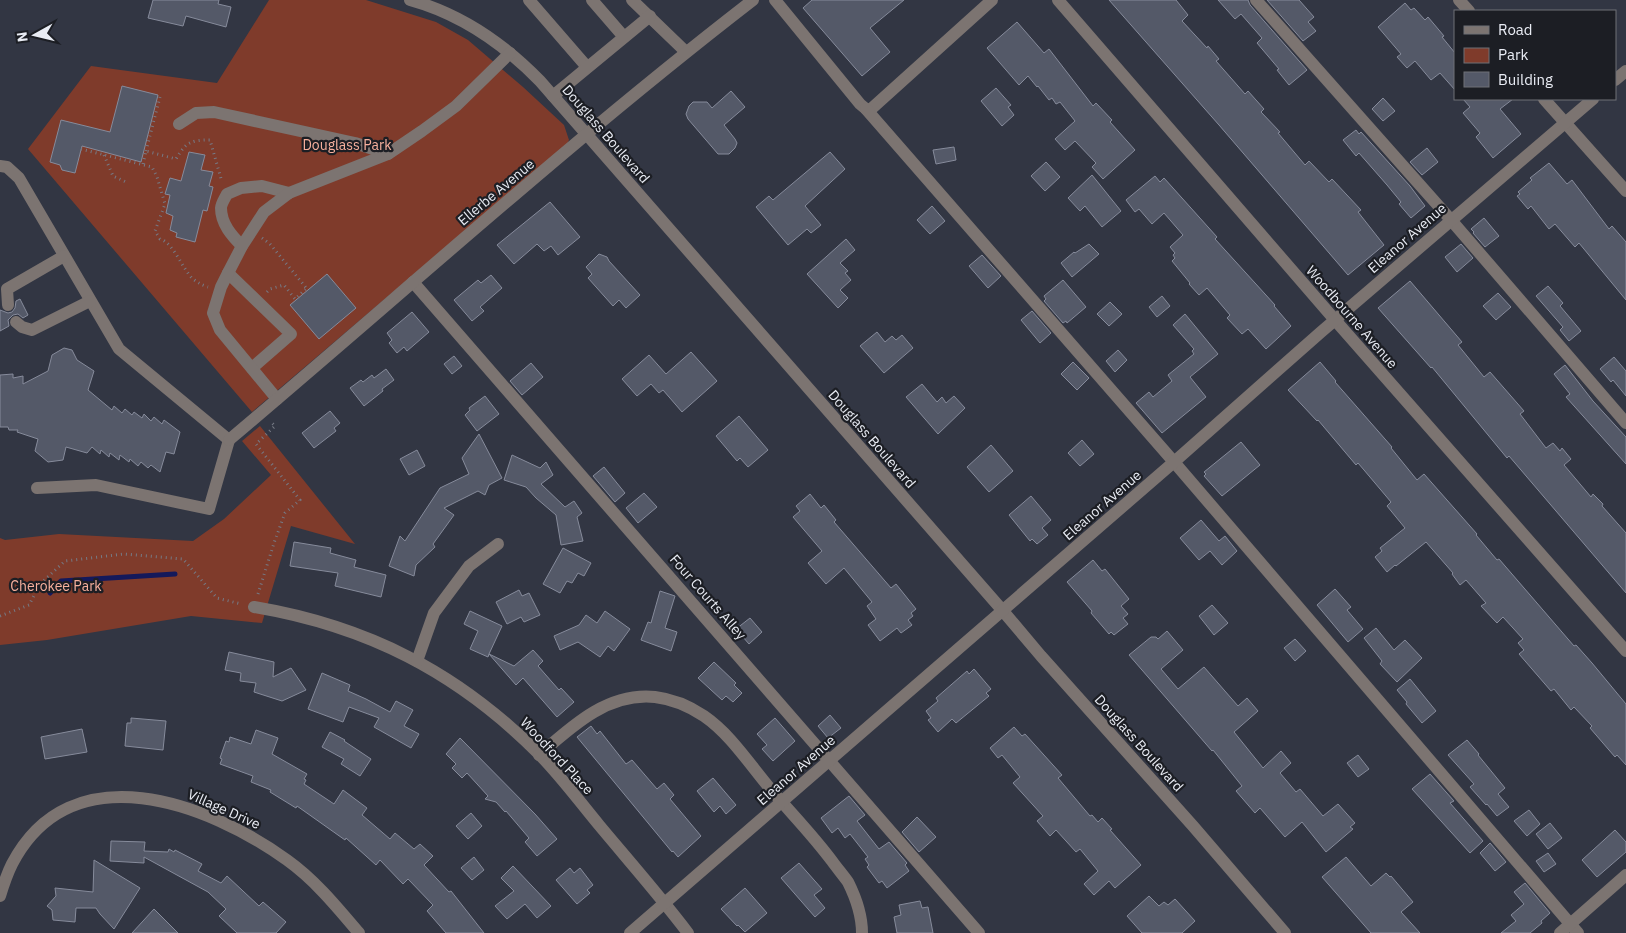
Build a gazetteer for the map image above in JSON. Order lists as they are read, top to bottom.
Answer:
{
  "streets": {
    "street": [
      "Douglass Boulevard",
      "Ellerbe Avenue",
      "Eleanor Avenue",
      "Woodbourne Avenue",
      "Four Courts Alley",
      "Woodford Place",
      "Village Drive"
    ]
  },
  "crossings": [
    ["Douglass Boulevard", "Ellerbe Avenue"],
    ["Douglass Boulevard", "Eleanor Avenue"],
    ["Ellerbe Avenue", "Four Courts Alley"],
    ["Eleanor Avenue", "Woodbourne Avenue"],
    ["Eleanor Avenue", "Four Courts Alley"],
    ["Eleanor Avenue", "Woodford Place"]
  ],
  "parks": ["Douglass Park", "Cherokee Park"],
  "legend": ["Road", "Park", "Building"],
  "north": "left"
}
